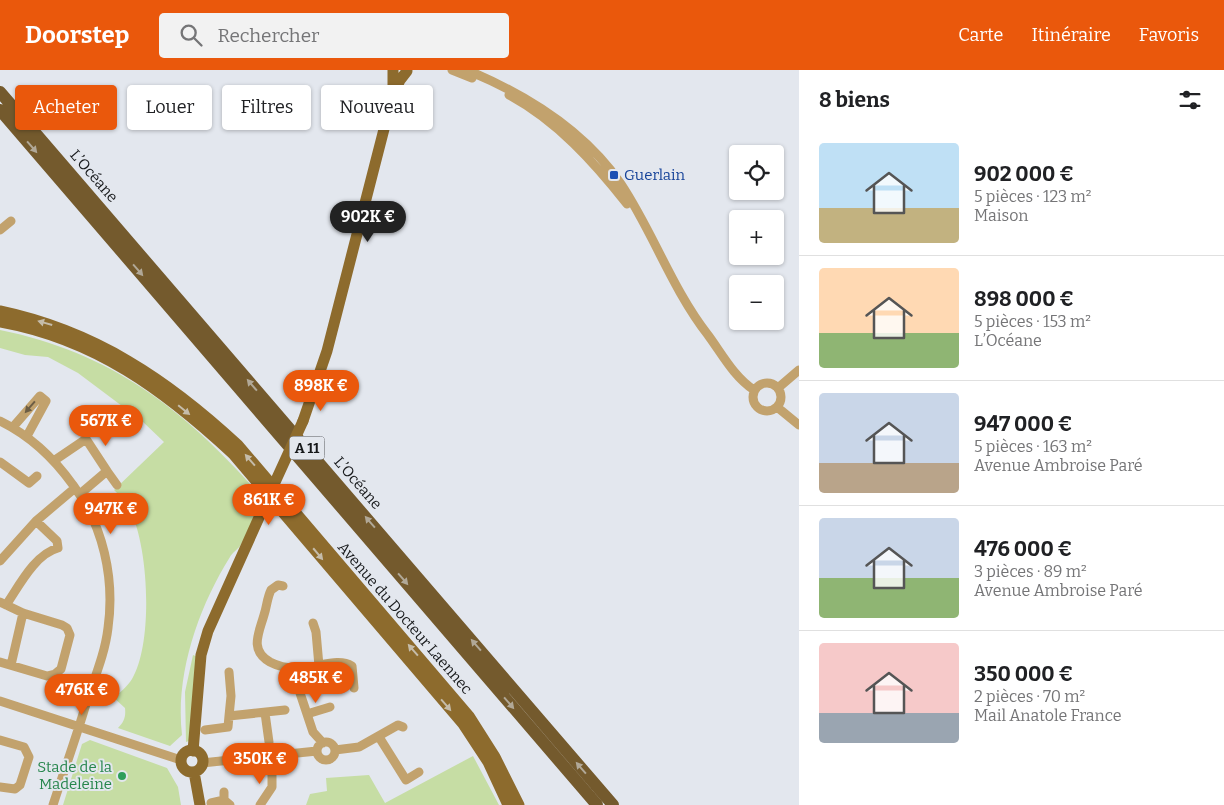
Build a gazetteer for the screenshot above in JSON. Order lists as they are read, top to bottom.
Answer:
{
  "streets": {
    "highway": ["L’Océane", "A 11"],
    "main road": ["Avenue du Docteur Laennec"]
  },
  "places": {
    "transit": ["Guerlain"],
    "other": ["Stade de la Madeleine"]
  },
  "page": {
    "header": "Doorstep",
    "search": "Rechercher",
    "nav": ["Carte", "Itinéraire", "Favoris"],
    "heading": "8 biens",
    "chip": [
      "Acheter",
      "Louer",
      "Filtres",
      "Nouveau"
    ],
    "list": [
      {
        "name": "902 000 €",
        "note": "5 pièces · 123 m² · Maison"
      },
      {
        "name": "898 000 €",
        "note": "5 pièces · 153 m² · L’Océane"
      },
      {
        "name": "947 000 €",
        "note": "5 pièces · 163 m² · Avenue Ambroise Paré"
      },
      {
        "name": "476 000 €",
        "note": "3 pièces · 89 m² · Avenue Ambroise Paré"
      },
      {
        "name": "350 000 €",
        "note": "2 pièces · 70 m² · Mail Anatole France"
      }
    ],
    "map_buttons": ["+", "−"],
    "price": [
      "902K €",
      "898K €",
      "567K €",
      "861K €",
      "947K €",
      "485K €",
      "476K €",
      "350K €"
    ]
  }
}
